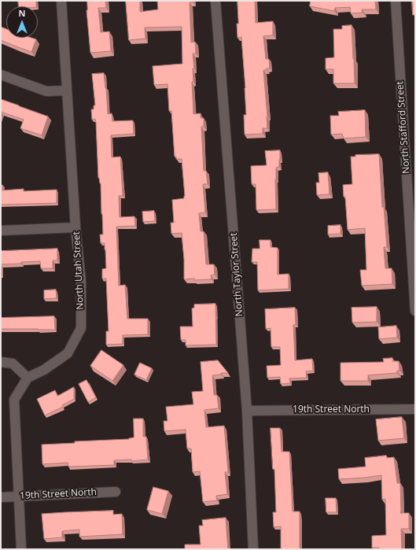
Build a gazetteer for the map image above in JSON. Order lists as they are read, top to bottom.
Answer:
{
  "streets": {
    "street": [
      "North Stafford Street",
      "North Utah Street",
      "North Taylor Street",
      "19th Street North"
    ]
  },
  "crossings": [
    ["North Taylor Street", "19th Street North"]
  ],
  "north": "top"
}
